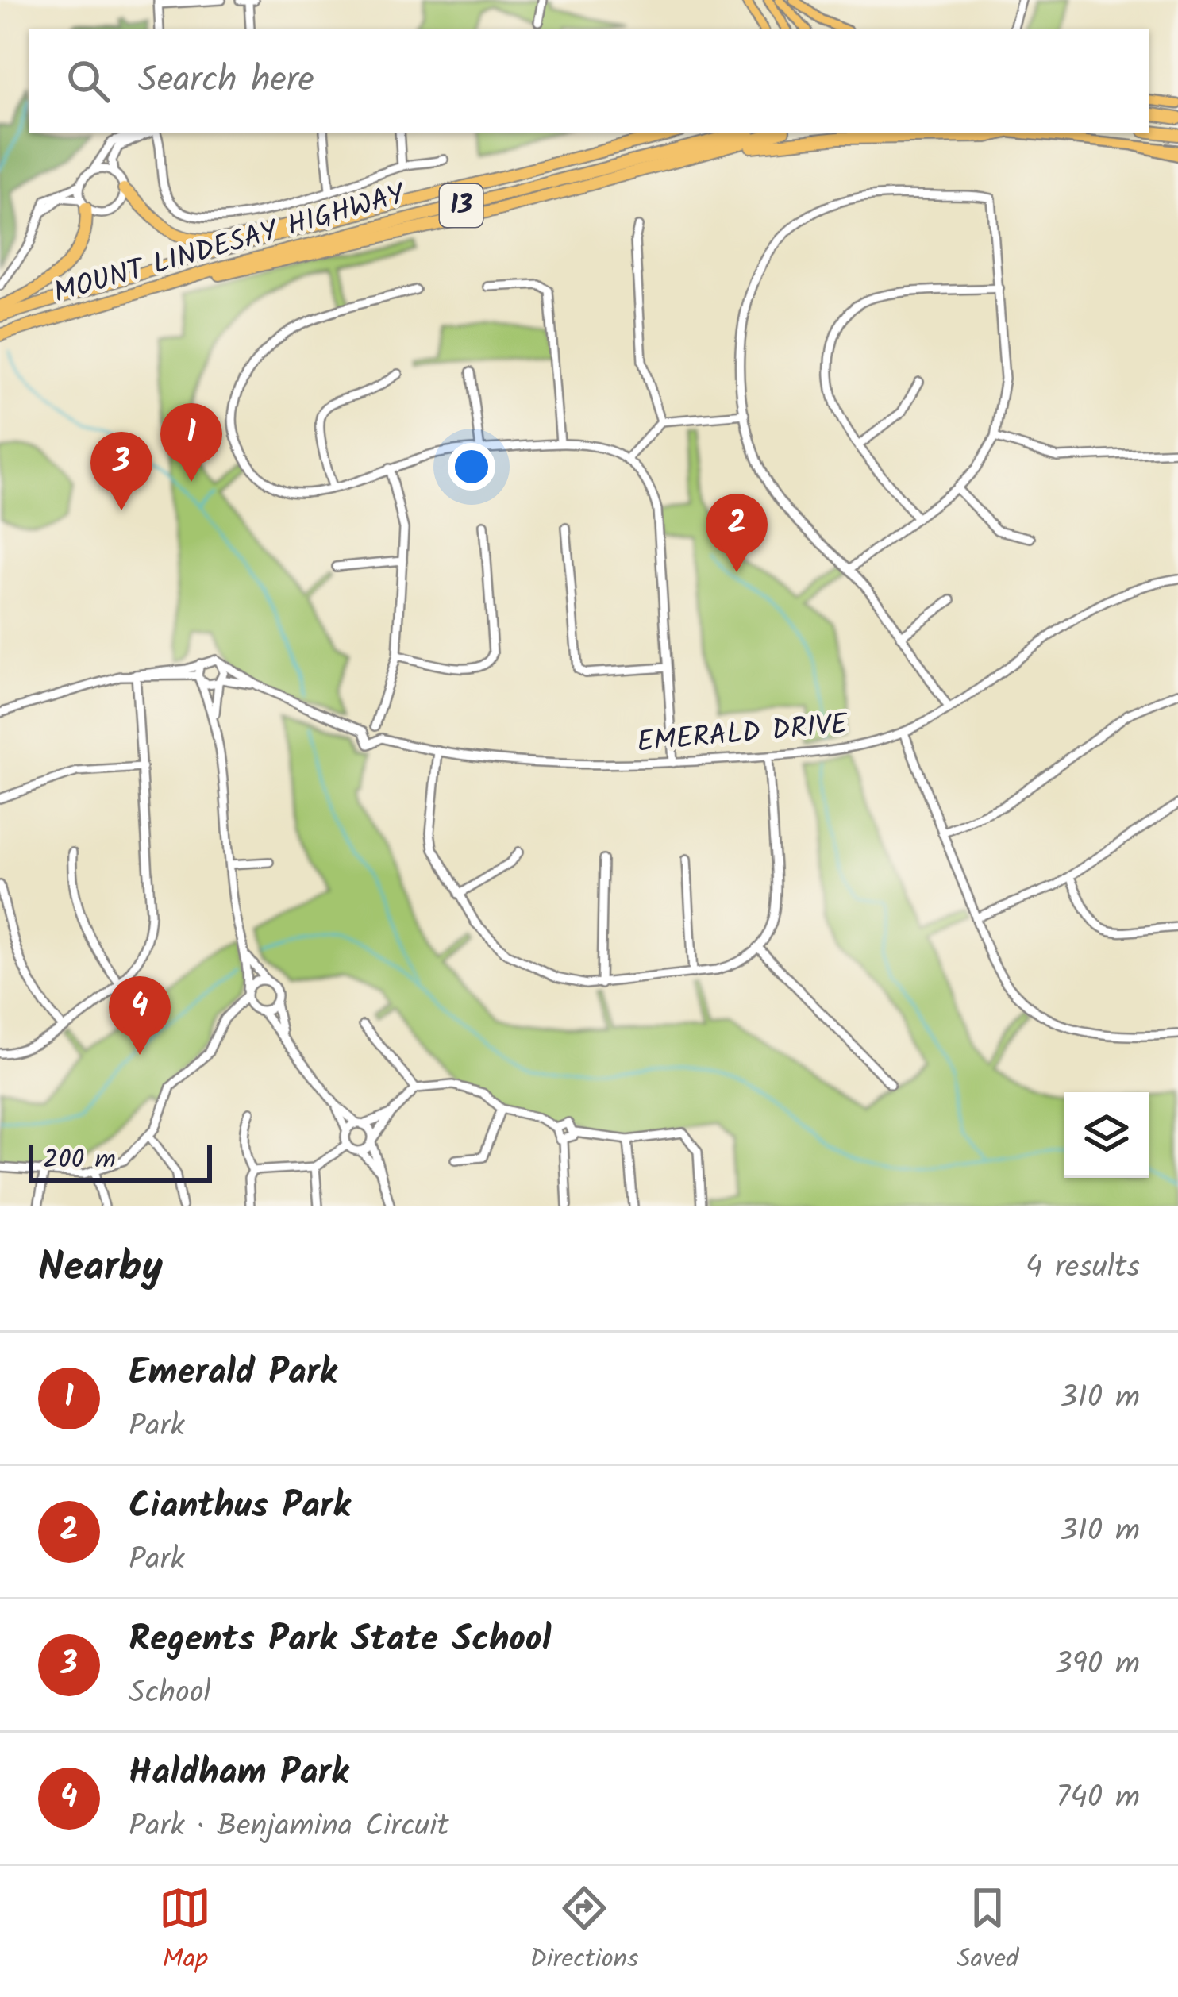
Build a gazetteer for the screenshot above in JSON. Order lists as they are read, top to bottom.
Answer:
{
  "streets": {
    "highway": ["13", "MOUNT LINDESAY HIGHWAY"],
    "street": ["EMERALD DRIVE"]
  },
  "scale_bar": "200 m",
  "page": {
    "search": "Search here",
    "pins": [
      "1",
      "3",
      "2",
      "4"
    ],
    "scale": "200 m",
    "heading": ["Nearby", "4 results"],
    "list": [
      {
        "mark": "1",
        "name": "Emerald Park",
        "note": "Park",
        "value": "310 m"
      },
      {
        "mark": "2",
        "name": "Cianthus Park",
        "note": "Park",
        "value": "310 m"
      },
      {
        "mark": "3",
        "name": "Regents Park State School",
        "note": "School",
        "value": "390 m"
      },
      {
        "mark": "4",
        "name": "Haldham Park",
        "note": "Park · Benjamina Circuit",
        "value": "740 m"
      }
    ],
    "nav": ["Map", "Directions", "Saved"]
  }
}
